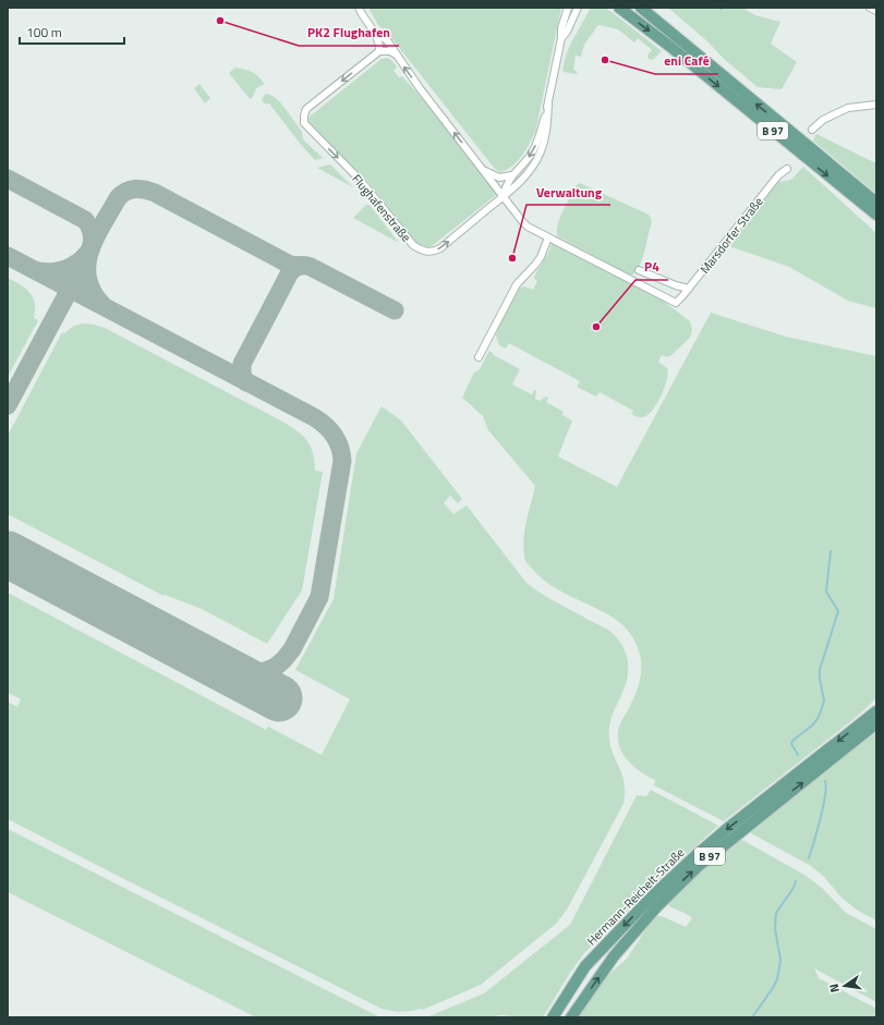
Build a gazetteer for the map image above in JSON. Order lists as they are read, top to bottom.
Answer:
{
  "streets": {
    "main road": ["B 97", "Hermann-Reichelt-Straße"],
    "street": ["Flughafenstraße", "Marsdorfer Straße"]
  },
  "places": [
    "PK2 Flughafen",
    "eni Café",
    "Verwaltung",
    "P4"
  ],
  "scale_bar": "100 m",
  "north": "left"
}
